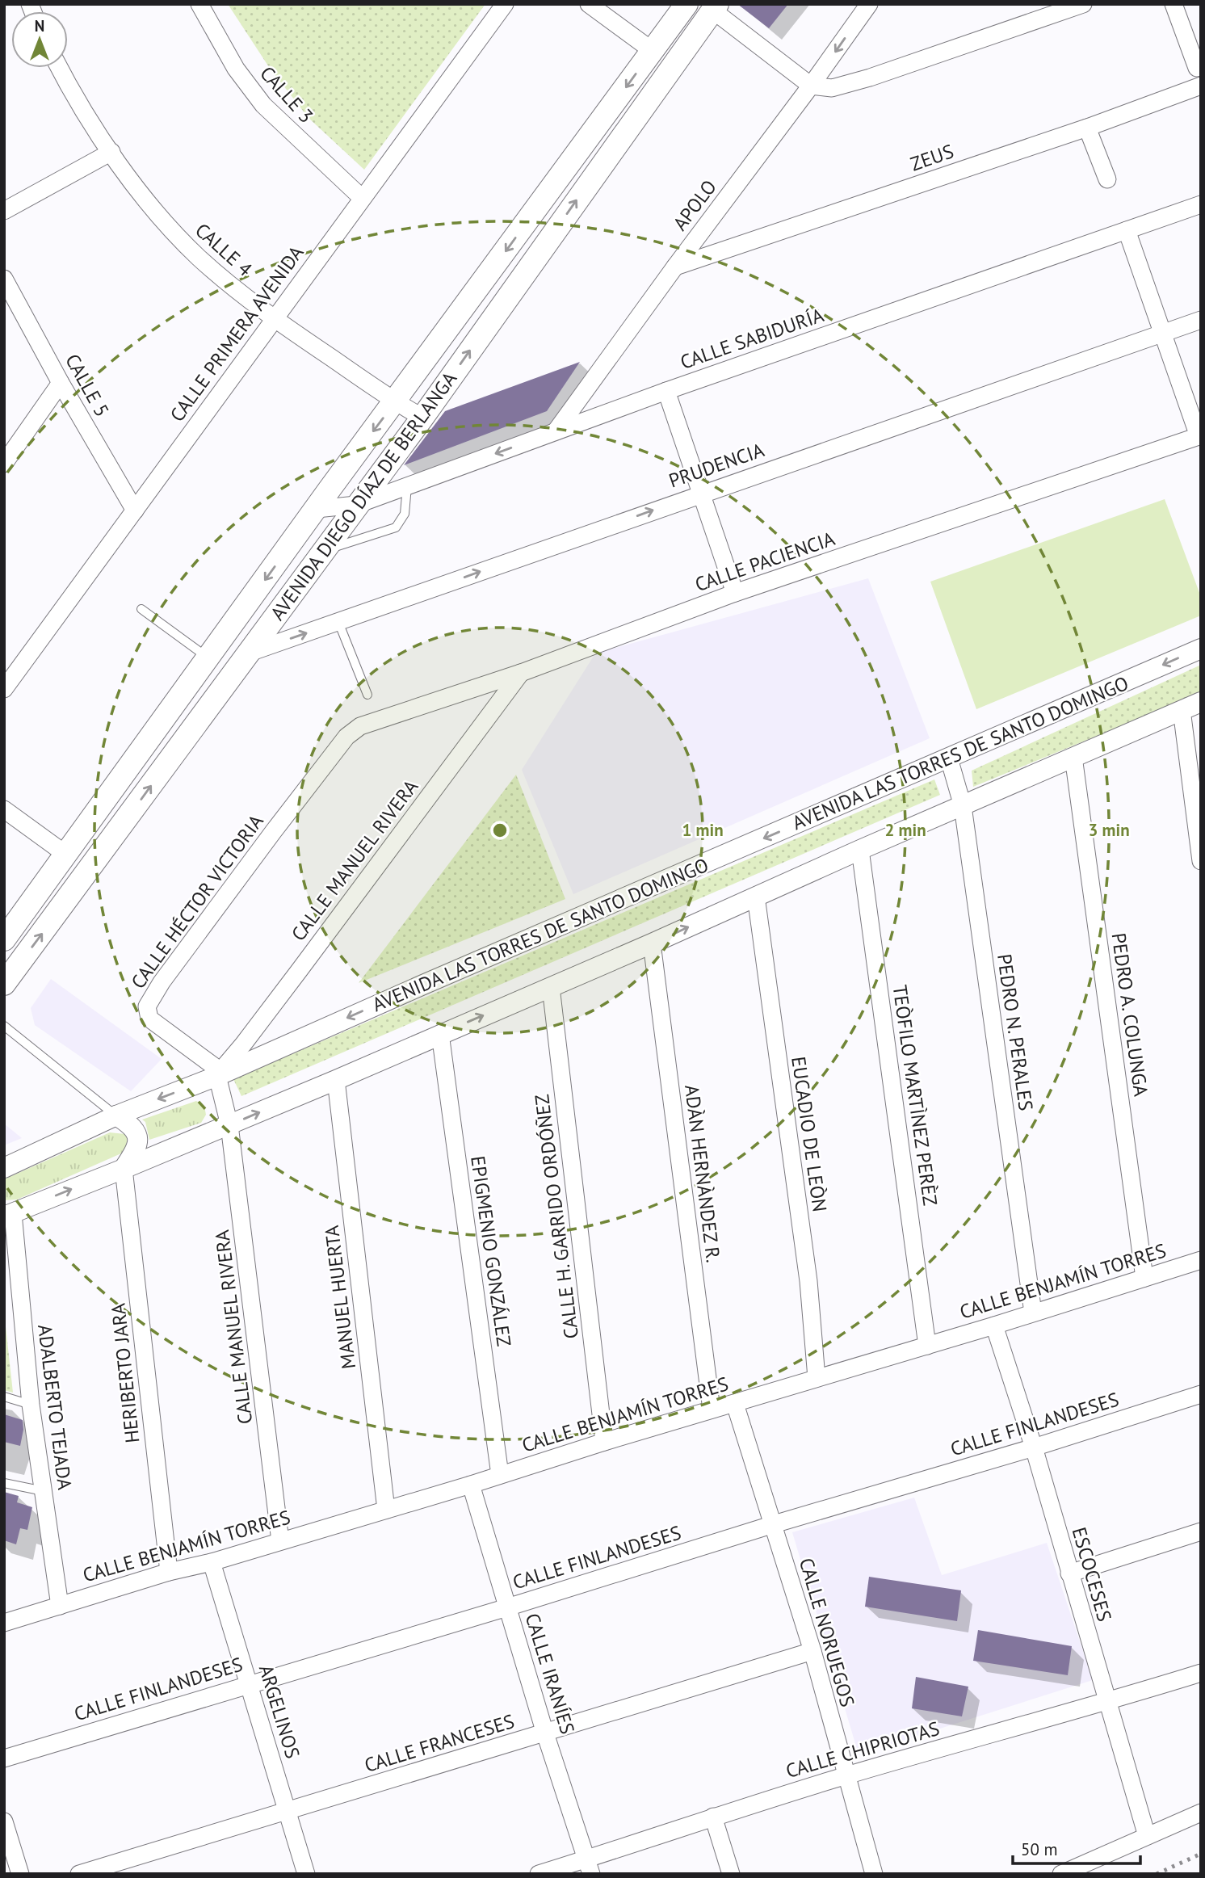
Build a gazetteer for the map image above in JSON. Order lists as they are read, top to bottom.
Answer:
{
  "streets": {
    "main road": ["AVENIDA DIEGO DÍAZ DE BERLANGA"],
    "street": [
      "CALLE 3",
      "ZEUS",
      "APOLO",
      "CALLE 4",
      "CALLE PRIMERA AVENIDA",
      "CALLE SABIDURÍA",
      "CALLE 5",
      "PRUDENCIA",
      "CALLE PACIENCIA",
      "AVENIDA LAS TORRES DE SANTO DOMINGO",
      "CALLE MANUEL RIVERA",
      "CALLE HÉCTOR VICTORIA",
      "PEDRO A. COLUNGA",
      "PEDRO N. PERALES",
      "TEÒFILO MARTÌNEZ PERÈZ",
      "EUCADIO DE LEÒN",
      "ADÀN HERNÀNDEZ R.",
      "CALLE H. GARRIDO ORDÓÑEZ",
      "EPIGMENIO GONZÁLEZ",
      "CALLE BENJAMÍN TORRES",
      "MANUEL HUERTA",
      "HERIBERTO JARA",
      "ADALBERTO TEJADA",
      "CALLE FINLANDESES",
      "ESCOCESES",
      "CALLE NORUEGOS",
      "CALLE IRANÍES",
      "ARGELINOS",
      "CALLE FRANCESES",
      "CALLE CHIPRIOTAS"
    ]
  },
  "crossings": [
    ["CALLE 3", "CALLE PRIMERA AVENIDA"],
    ["ZEUS", "APOLO"],
    ["APOLO", "CALLE SABIDURÍA"],
    ["CALLE 4", "CALLE PRIMERA AVENIDA"],
    ["CALLE 4", "AVENIDA DIEGO DÍAZ DE BERLANGA"],
    ["CALLE PRIMERA AVENIDA", "CALLE 5"],
    ["CALLE SABIDURÍA", "AVENIDA DIEGO DÍAZ DE BERLANGA"],
    ["PRUDENCIA", "AVENIDA DIEGO DÍAZ DE BERLANGA"],
    ["CALLE PACIENCIA", "CALLE MANUEL RIVERA"],
    ["CALLE PACIENCIA", "CALLE HÉCTOR VICTORIA"],
    ["AVENIDA LAS TORRES DE SANTO DOMINGO", "CALLE MANUEL RIVERA"],
    ["AVENIDA LAS TORRES DE SANTO DOMINGO", "CALLE HÉCTOR VICTORIA"],
    ["AVENIDA LAS TORRES DE SANTO DOMINGO", "PEDRO N. PERALES"],
    ["CALLE MANUEL RIVERA", "CALLE HÉCTOR VICTORIA"],
    ["CALLE MANUEL RIVERA", "CALLE BENJAMÍN TORRES"],
    ["PEDRO A. COLUNGA", "CALLE BENJAMÍN TORRES"],
    ["PEDRO N. PERALES", "CALLE BENJAMÍN TORRES"],
    ["TEÒFILO MARTÌNEZ PERÈZ", "CALLE BENJAMÍN TORRES"],
    ["EUCADIO DE LEÒN", "CALLE BENJAMÍN TORRES"],
    ["ADÀN HERNÀNDEZ R.", "CALLE BENJAMÍN TORRES"],
    ["CALLE H. GARRIDO ORDÓÑEZ", "CALLE BENJAMÍN TORRES"],
    ["EPIGMENIO GONZÁLEZ", "CALLE BENJAMÍN TORRES"],
    ["CALLE BENJAMÍN TORRES", "MANUEL HUERTA"],
    ["CALLE BENJAMÍN TORRES", "HERIBERTO JARA"],
    ["CALLE BENJAMÍN TORRES", "ADALBERTO TEJADA"],
    ["CALLE BENJAMÍN TORRES", "ESCOCESES"],
    ["CALLE BENJAMÍN TORRES", "CALLE NORUEGOS"],
    ["CALLE BENJAMÍN TORRES", "CALLE IRANÍES"],
    ["CALLE BENJAMÍN TORRES", "ARGELINOS"],
    ["CALLE FINLANDESES", "ESCOCESES"],
    ["CALLE FINLANDESES", "CALLE NORUEGOS"],
    ["CALLE FINLANDESES", "CALLE IRANÍES"],
    ["CALLE FINLANDESES", "ARGELINOS"],
    ["ESCOCESES", "CALLE CHIPRIOTAS"],
    ["CALLE NORUEGOS", "CALLE FRANCESES"],
    ["CALLE NORUEGOS", "CALLE CHIPRIOTAS"],
    ["CALLE IRANÍES", "CALLE FRANCESES"],
    ["CALLE IRANÍES", "CALLE CHIPRIOTAS"],
    ["ARGELINOS", "CALLE FRANCESES"]
  ],
  "one_way": ["PRUDENCIA"],
  "scale_bar": "50 m",
  "north": "top",
  "rings": ["1 min", "2 min", "3 min"]
}
